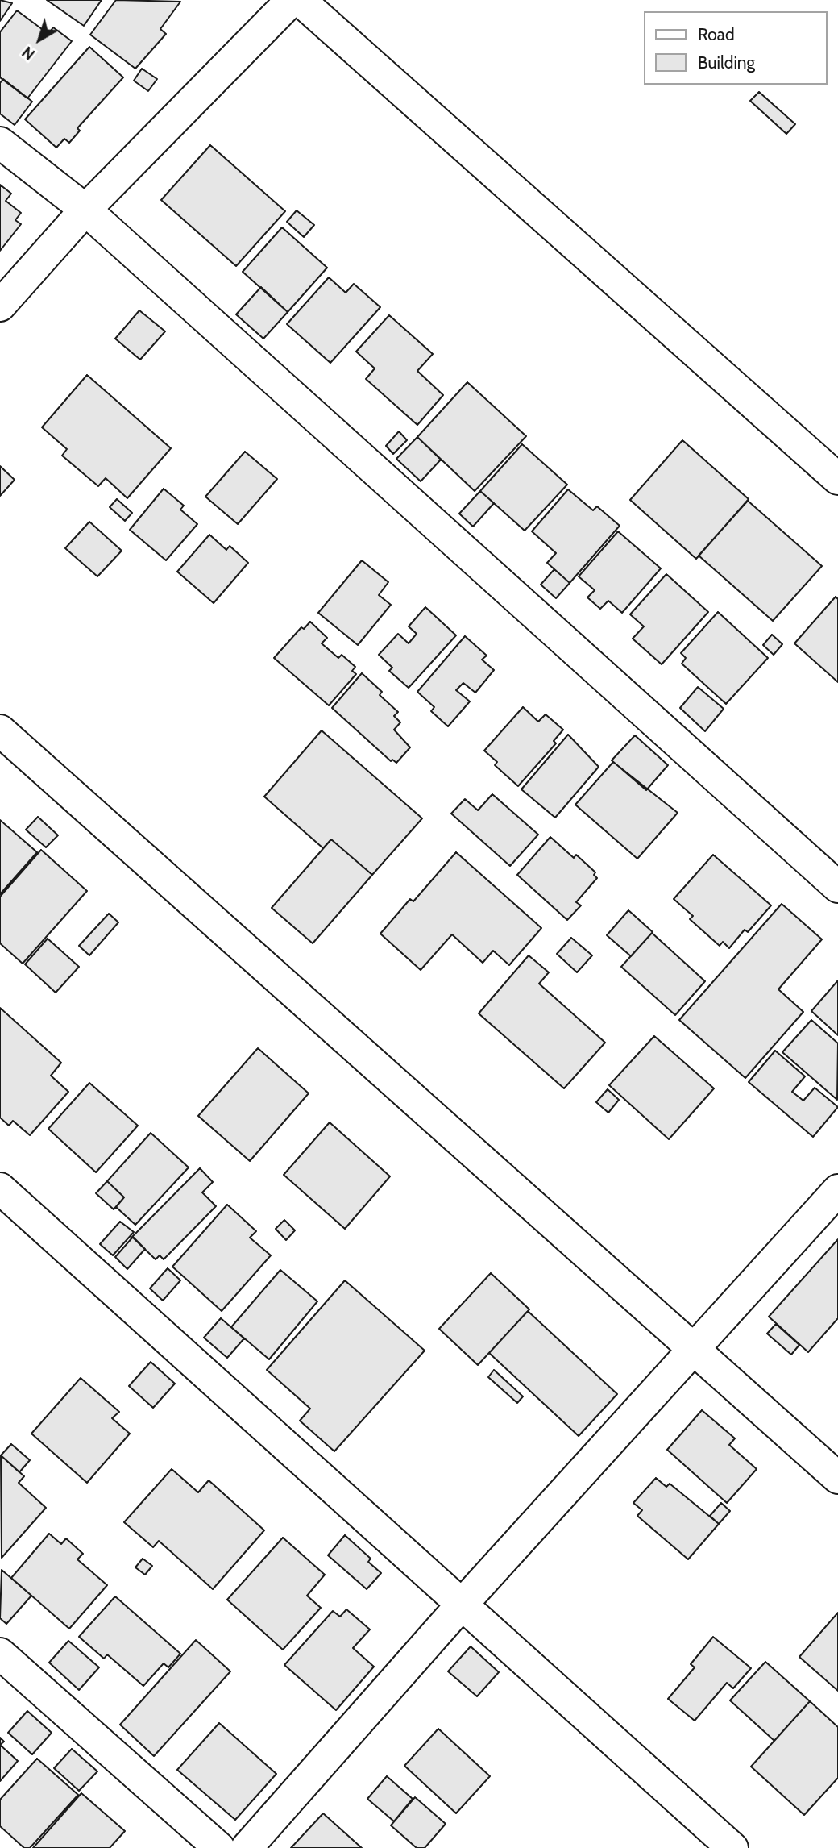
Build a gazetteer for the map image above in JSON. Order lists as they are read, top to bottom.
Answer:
{
  "legend": ["Road", "Building"],
  "north": "bottom left"
}
